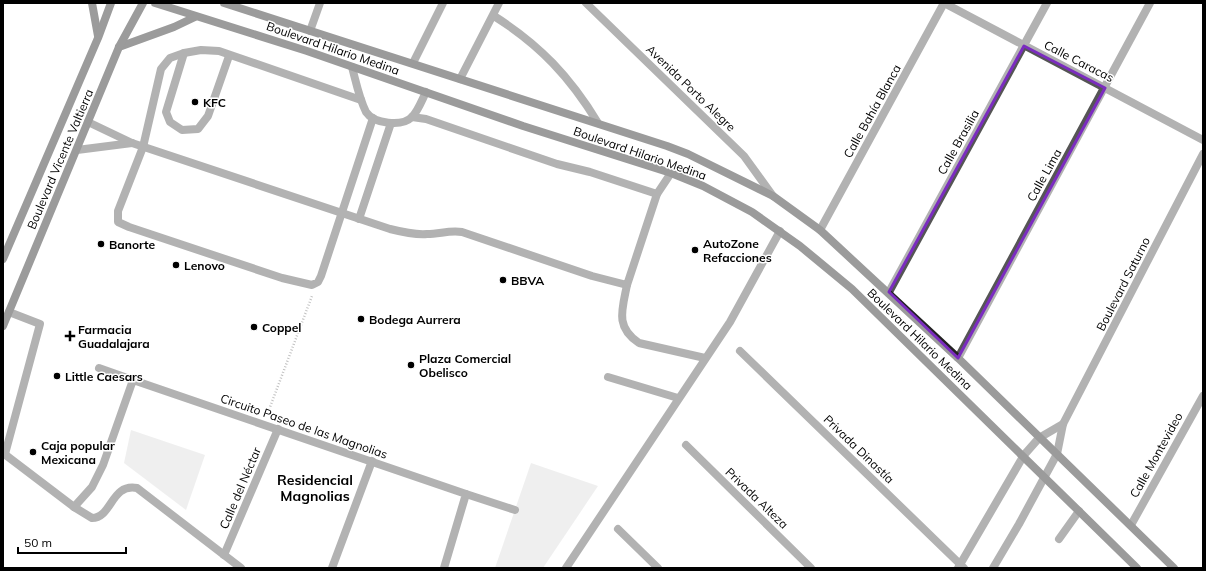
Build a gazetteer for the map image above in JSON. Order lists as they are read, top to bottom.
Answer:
{
  "streets": {
    "main road": ["Boulevard Hilario Medina", "Boulevard Vicente Valtierra"],
    "street": [
      "Calle Caracas",
      "Avenida Porto Alegre",
      "Calle Bahía Blanca",
      "Calle Brasilia",
      "Calle Lima",
      "Boulevard Saturno",
      "Circuito Paseo de las Magnolias",
      "Privada Dinastía",
      "Calle Montevideo",
      "Calle del Néctar",
      "Privada Alteza"
    ]
  },
  "crossings": [
    ["Boulevard Hilario Medina", "Avenida Porto Alegre"],
    ["Boulevard Hilario Medina", "Calle Bahía Blanca"],
    ["Boulevard Hilario Medina", "Calle Brasilia"],
    ["Boulevard Hilario Medina", "Calle Lima"],
    ["Boulevard Hilario Medina", "Boulevard Saturno"],
    ["Boulevard Hilario Medina", "Calle Montevideo"],
    ["Calle Caracas", "Calle Bahía Blanca"],
    ["Calle Caracas", "Calle Brasilia"],
    ["Calle Caracas", "Calle Lima"],
    ["Circuito Paseo de las Magnolias", "Calle del Néctar"]
  ],
  "districts": ["Residencial Magnolias"],
  "places": {
    "other": [
      "KFC",
      "Banorte",
      "AutoZone Refacciones",
      "Lenovo",
      "BBVA",
      "Bodega Aurrera",
      "Coppel",
      "Plaza Comercial Obelisco",
      "Little Caesars",
      "Caja popular Mexicana"
    ],
    "health": ["Farmacia Guadalajara"]
  },
  "scale_bar": "50 m"
}
